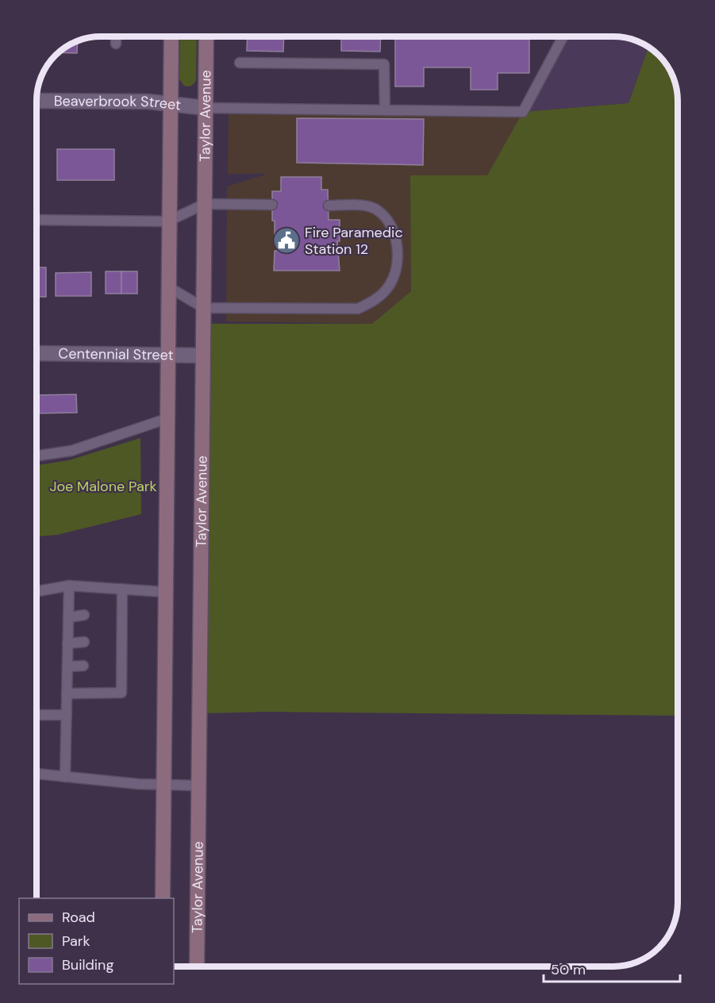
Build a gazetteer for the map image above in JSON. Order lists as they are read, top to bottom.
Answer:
{
  "streets": {
    "main road": ["Taylor Avenue"],
    "street": ["Beaverbrook Street", "Centennial Street"]
  },
  "crossings": [
    ["Beaverbrook Street", "Taylor Avenue"],
    ["Taylor Avenue", "Centennial Street"]
  ],
  "parks": ["Joe Malone Park"],
  "places": {
    "public building": ["Fire Paramedic Station 12"]
  },
  "legend": ["Road", "Park", "Building"],
  "scale_bar": "50 m"
}
